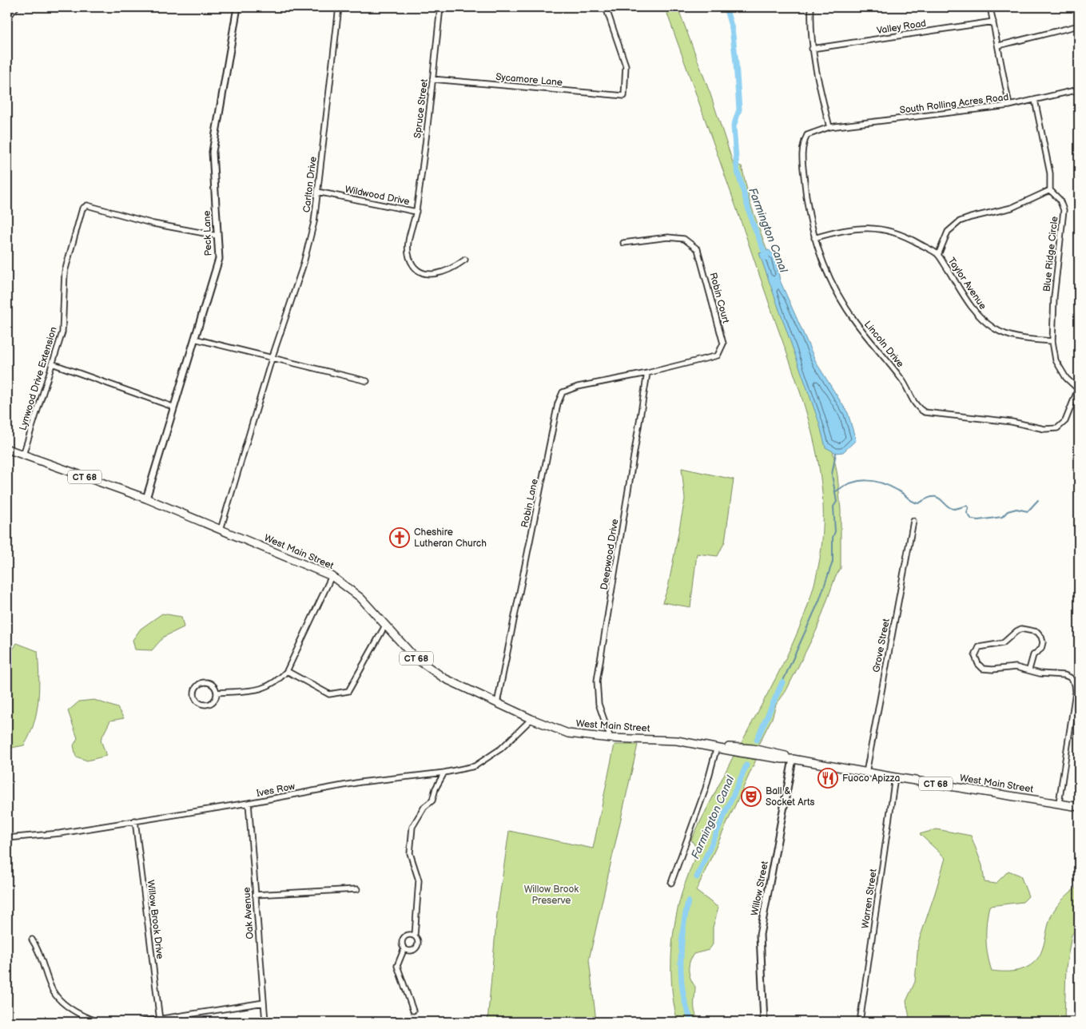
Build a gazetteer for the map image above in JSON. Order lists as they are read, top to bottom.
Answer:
{
  "streets": {
    "main road": ["CT 68", "West Main Street"],
    "street": [
      "Valley Road",
      "Sycamore Lane",
      "South Rolling Acres Road",
      "Spruce Street",
      "Carlton Drive",
      "Wildwood Drive",
      "Peck Lane",
      "Blue Ridge Circle",
      "Taylor Avenue",
      "Robin Court",
      "Lincoln Drive",
      "Lynwood Drive Extension",
      "Robin Lane",
      "Deepwood Drive",
      "Grove Street",
      "Ives Row",
      "Willow Street",
      "Warren Street",
      "Oak Avenue",
      "Willow Brook Drive"
    ]
  },
  "crossings": [
    ["Sycamore Lane", "Spruce Street"],
    ["South Rolling Acres Road", "Lincoln Drive"],
    ["Spruce Street", "Wildwood Drive"],
    ["Carlton Drive", "Wildwood Drive"],
    ["Carlton Drive", "West Main Street"],
    ["Peck Lane", "Lynwood Drive Extension"],
    ["Peck Lane", "West Main Street"],
    ["Blue Ridge Circle", "Taylor Avenue"],
    ["Taylor Avenue", "Lincoln Drive"],
    ["Robin Court", "Robin Lane"],
    ["Robin Court", "Deepwood Drive"],
    ["Lynwood Drive Extension", "West Main Street"],
    ["Robin Lane", "West Main Street"],
    ["Robin Lane", "Deepwood Drive"],
    ["West Main Street", "Deepwood Drive"],
    ["West Main Street", "Grove Street"],
    ["West Main Street", "Ives Row"],
    ["West Main Street", "Willow Street"],
    ["West Main Street", "Warren Street"],
    ["Ives Row", "Oak Avenue"],
    ["Ives Row", "Willow Brook Drive"]
  ],
  "water": ["Farmington Canal"],
  "parks": ["Willow Brook Preserve"],
  "places": {
    "church": ["Cheshire Lutheran Church"],
    "restaurant": ["Fuoco Apizza"],
    "theatre": ["Ball & Socket Arts"]
  }
}
